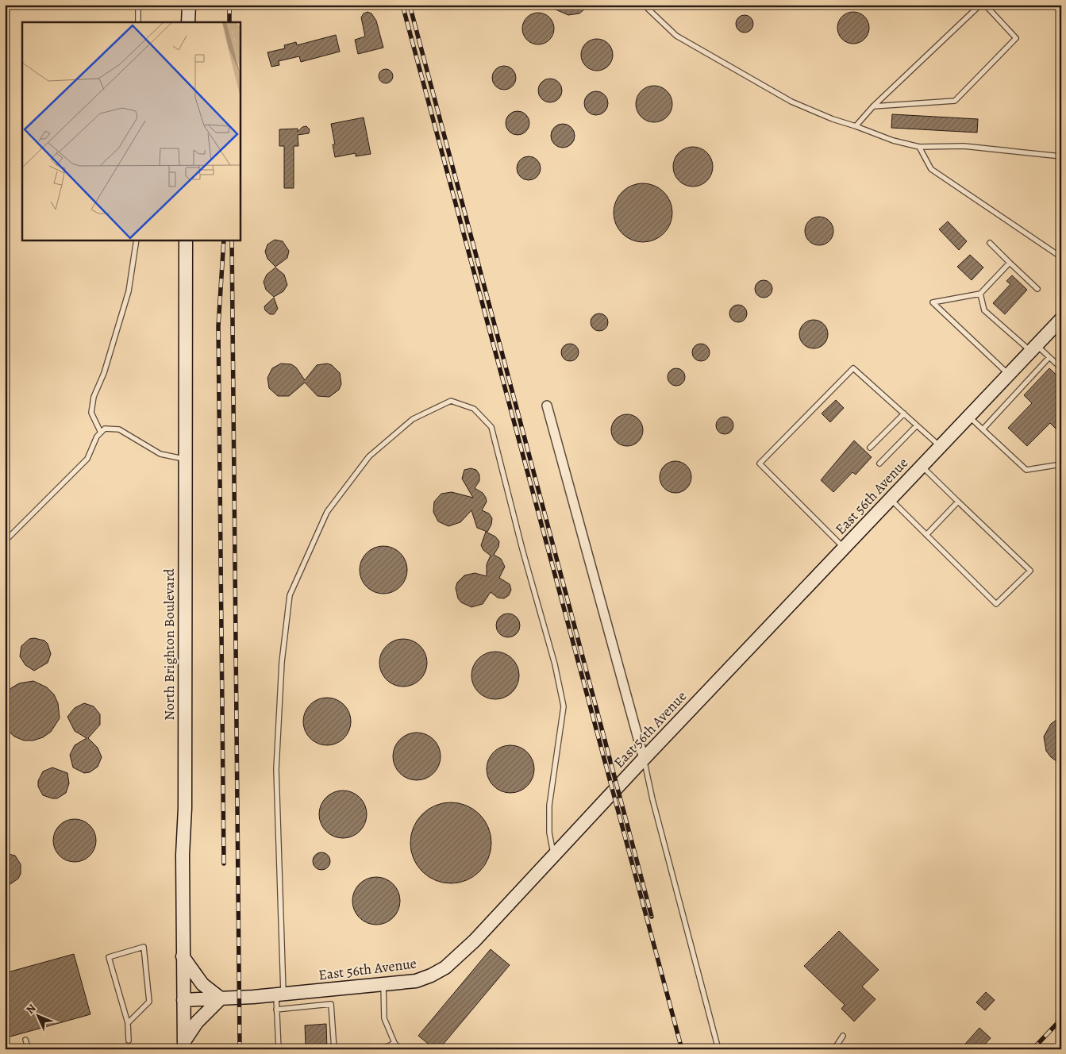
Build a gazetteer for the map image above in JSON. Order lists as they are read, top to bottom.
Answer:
{
  "streets": {
    "main road": ["East 56th Avenue", "North Brighton Boulevard"]
  },
  "crossings": [
    ["East 56th Avenue", "North Brighton Boulevard"]
  ],
  "north": "top left"
}
